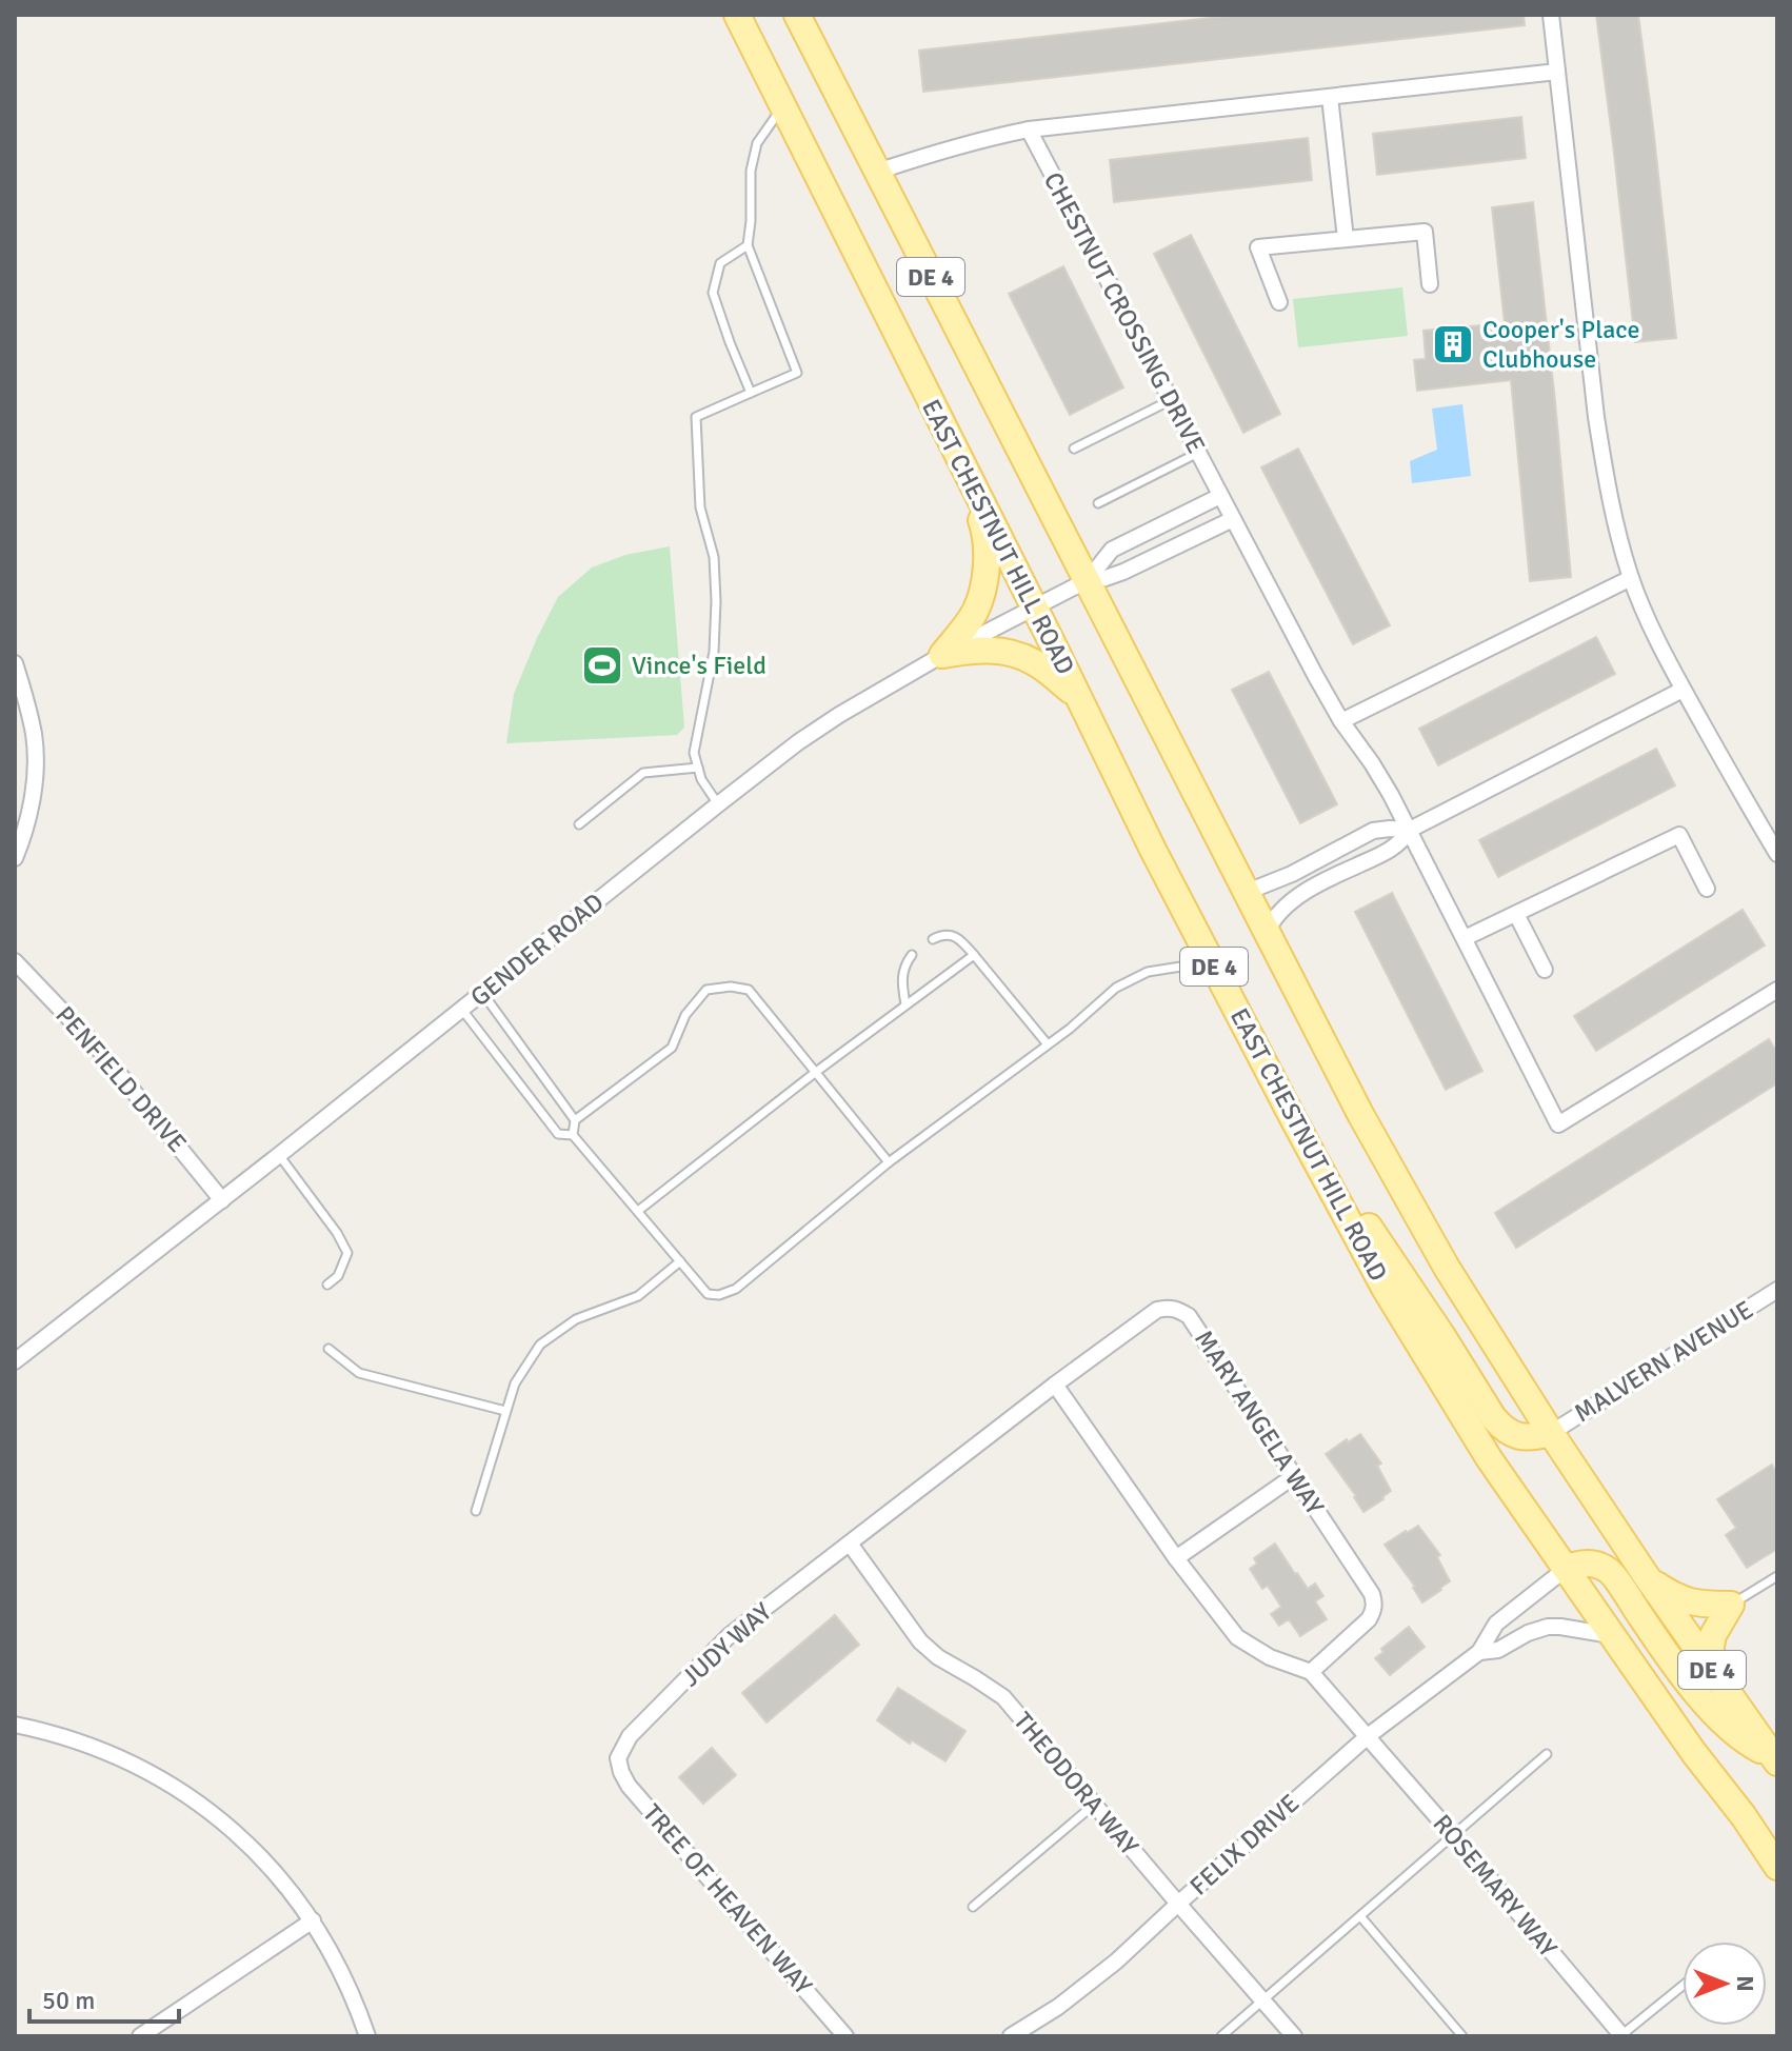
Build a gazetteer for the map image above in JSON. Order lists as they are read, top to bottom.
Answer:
{
  "streets": {
    "main road": ["DE 4", "EAST CHESTNUT HILL ROAD"],
    "street": [
      "CHESTNUT CROSSING DRIVE",
      "GENDER ROAD",
      "PENFIELD DRIVE",
      "MALVERN AVENUE",
      "MARY ANGELA WAY",
      "JUDY WAY",
      "THEODORA WAY",
      "FELIX DRIVE",
      "ROSEMARY WAY",
      "TREE OF HEAVEN WAY"
    ]
  },
  "crossings": [
    ["DE 4", "GENDER ROAD"],
    ["DE 4", "MALVERN AVENUE"],
    ["EAST CHESTNUT HILL ROAD", "GENDER ROAD"],
    ["EAST CHESTNUT HILL ROAD", "FELIX DRIVE"],
    ["GENDER ROAD", "PENFIELD DRIVE"],
    ["MARY ANGELA WAY", "JUDY WAY"],
    ["MARY ANGELA WAY", "THEODORA WAY"],
    ["JUDY WAY", "THEODORA WAY"],
    ["JUDY WAY", "TREE OF HEAVEN WAY"],
    ["THEODORA WAY", "FELIX DRIVE"],
    ["FELIX DRIVE", "ROSEMARY WAY"]
  ],
  "places": {
    "building": ["Cooper's Place Clubhouse"],
    "sports": ["Vince's Field"]
  },
  "scale_bar": "50 m",
  "north": "right"
}
